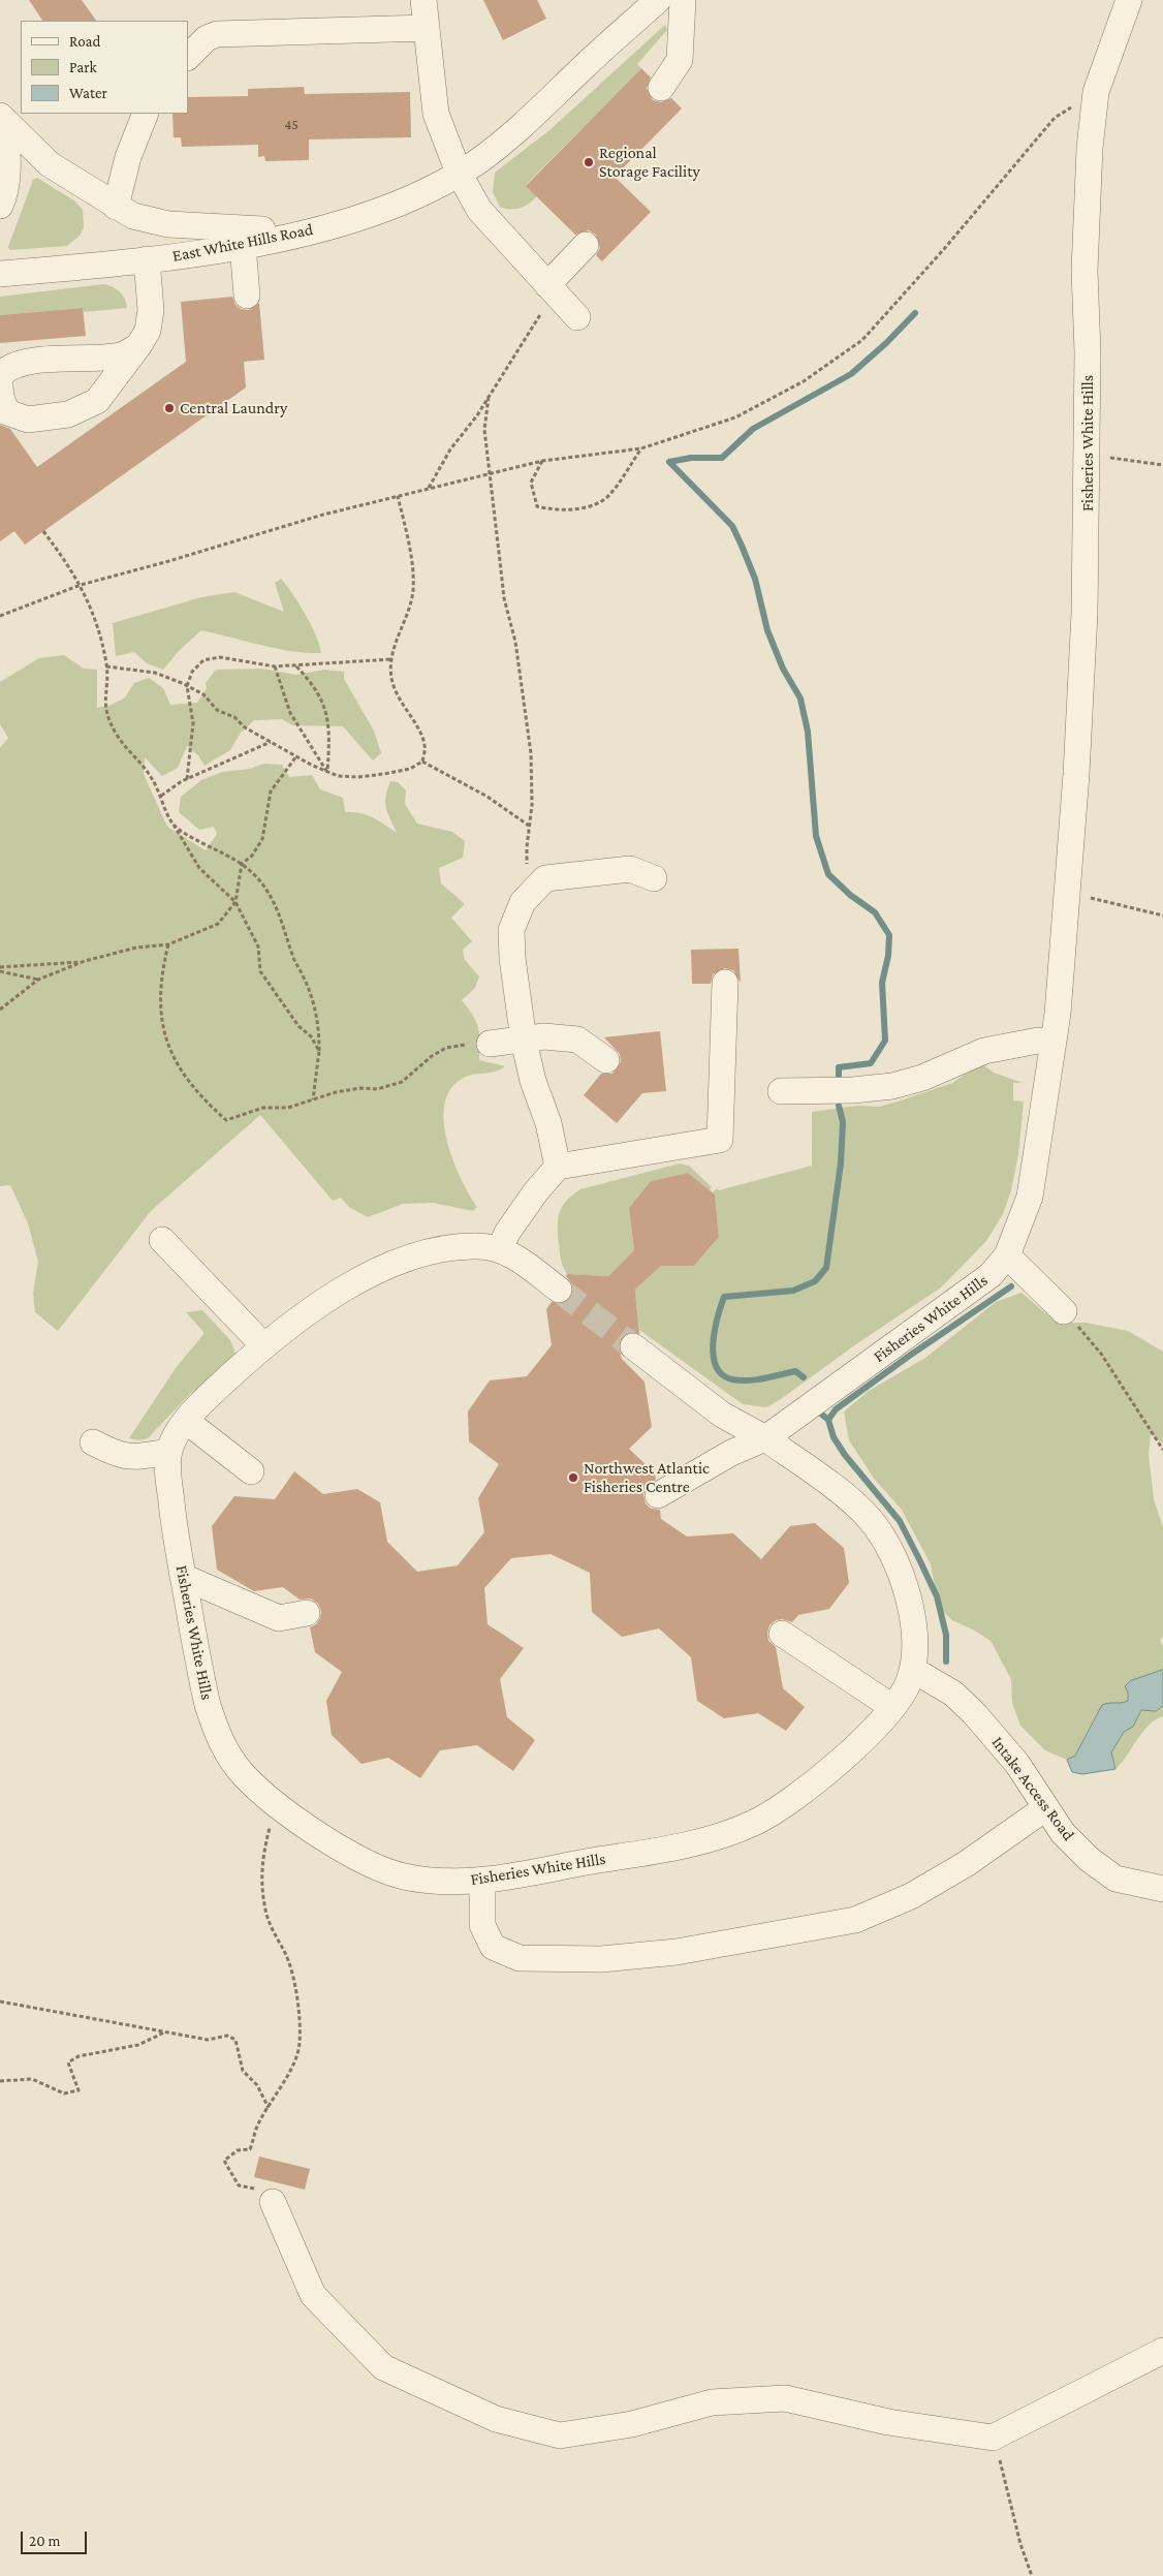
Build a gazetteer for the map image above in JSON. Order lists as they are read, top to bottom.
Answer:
{
  "streets": {
    "street": ["East White Hills Road", "Fisheries White Hills", "Intake Access Road"]
  },
  "crossings": [
    ["Fisheries White Hills", "Intake Access Road"]
  ],
  "places": ["Regional Storage Facility", "Central Laundry", "Northwest Atlantic Fisheries Centre"],
  "house_numbers": ["45"],
  "legend": ["Road", "Park", "Water"],
  "scale_bar": "20 m"
}
